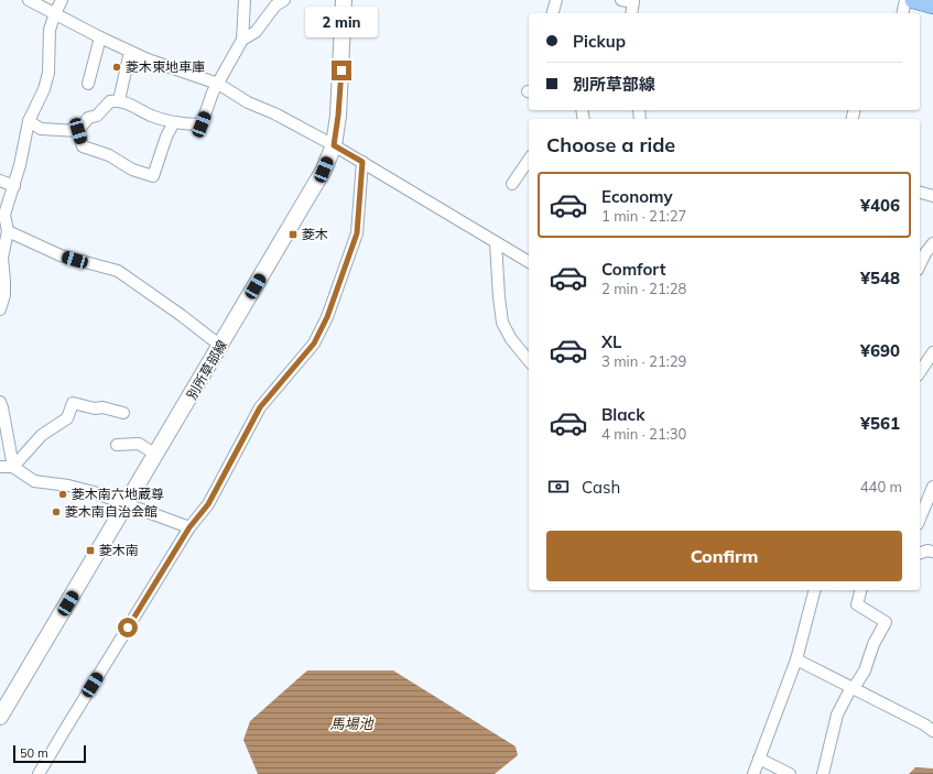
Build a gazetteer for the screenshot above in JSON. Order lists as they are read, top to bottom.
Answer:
{
  "streets": {
    "main road": ["別所草部線"]
  },
  "water": ["馬場池"],
  "places": {
    "other": ["菱木東地車庫", "菱木南六地蔵尊", "菱木南自治会館"],
    "transit": ["菱木", "菱木南"]
  },
  "scale_bar": "50 m",
  "page": {
    "bubble": "2 min",
    "banner": ["Pickup", "別所草部線"],
    "heading": "Choose a ride",
    "list": [
      {
        "name": "Economy",
        "note": "1 min · 21:27",
        "value": "¥406"
      },
      {
        "name": "Comfort",
        "note": "2 min · 21:28",
        "value": "¥548"
      },
      {
        "name": "XL",
        "note": "3 min · 21:29",
        "value": "¥690"
      },
      {
        "name": "Black",
        "note": "4 min · 21:30",
        "value": "¥561"
      }
    ],
    "pay": ["Cash", "440 m"],
    "buttons": "Confirm",
    "scale": "50 m"
  }
}
